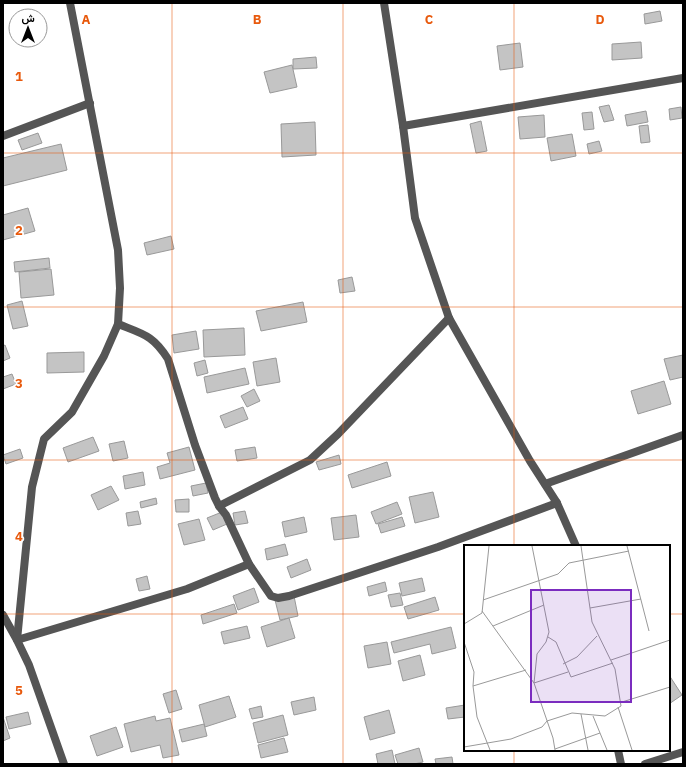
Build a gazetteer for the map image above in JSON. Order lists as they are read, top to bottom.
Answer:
{
  "north": "top",
  "grid": {
    "columns": [
      "A",
      "B",
      "C",
      "D"
    ],
    "rows": [
      "1",
      "2",
      "3",
      "4",
      "5"
    ]
  }
}
